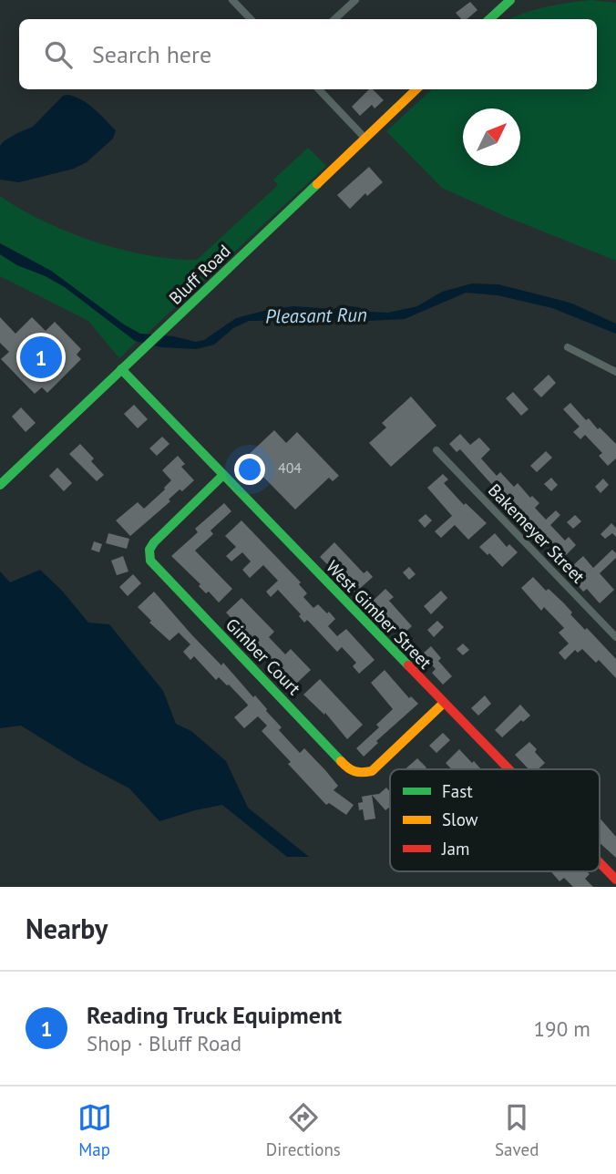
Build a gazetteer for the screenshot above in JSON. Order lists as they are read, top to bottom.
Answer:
{
  "streets": {
    "street": [
      "Bluff Road",
      "Bakemeyer Street",
      "West Gimber Street",
      "Gimber Court"
    ]
  },
  "crossings": [
    ["Bluff Road", "West Gimber Street"],
    ["West Gimber Street", "Gimber Court"]
  ],
  "water": ["Pleasant Run"],
  "house_numbers": ["404"],
  "legend": ["Fast", "Slow", "Jam"],
  "north": "top right",
  "page": {
    "search": "Search here",
    "pins": "1",
    "heading": "Nearby",
    "list": [
      {
        "mark": "1",
        "name": "Reading Truck Equipment",
        "note": "Shop · Bluff Road",
        "value": "190 m"
      }
    ],
    "nav": ["Map", "Directions", "Saved"]
  }
}
